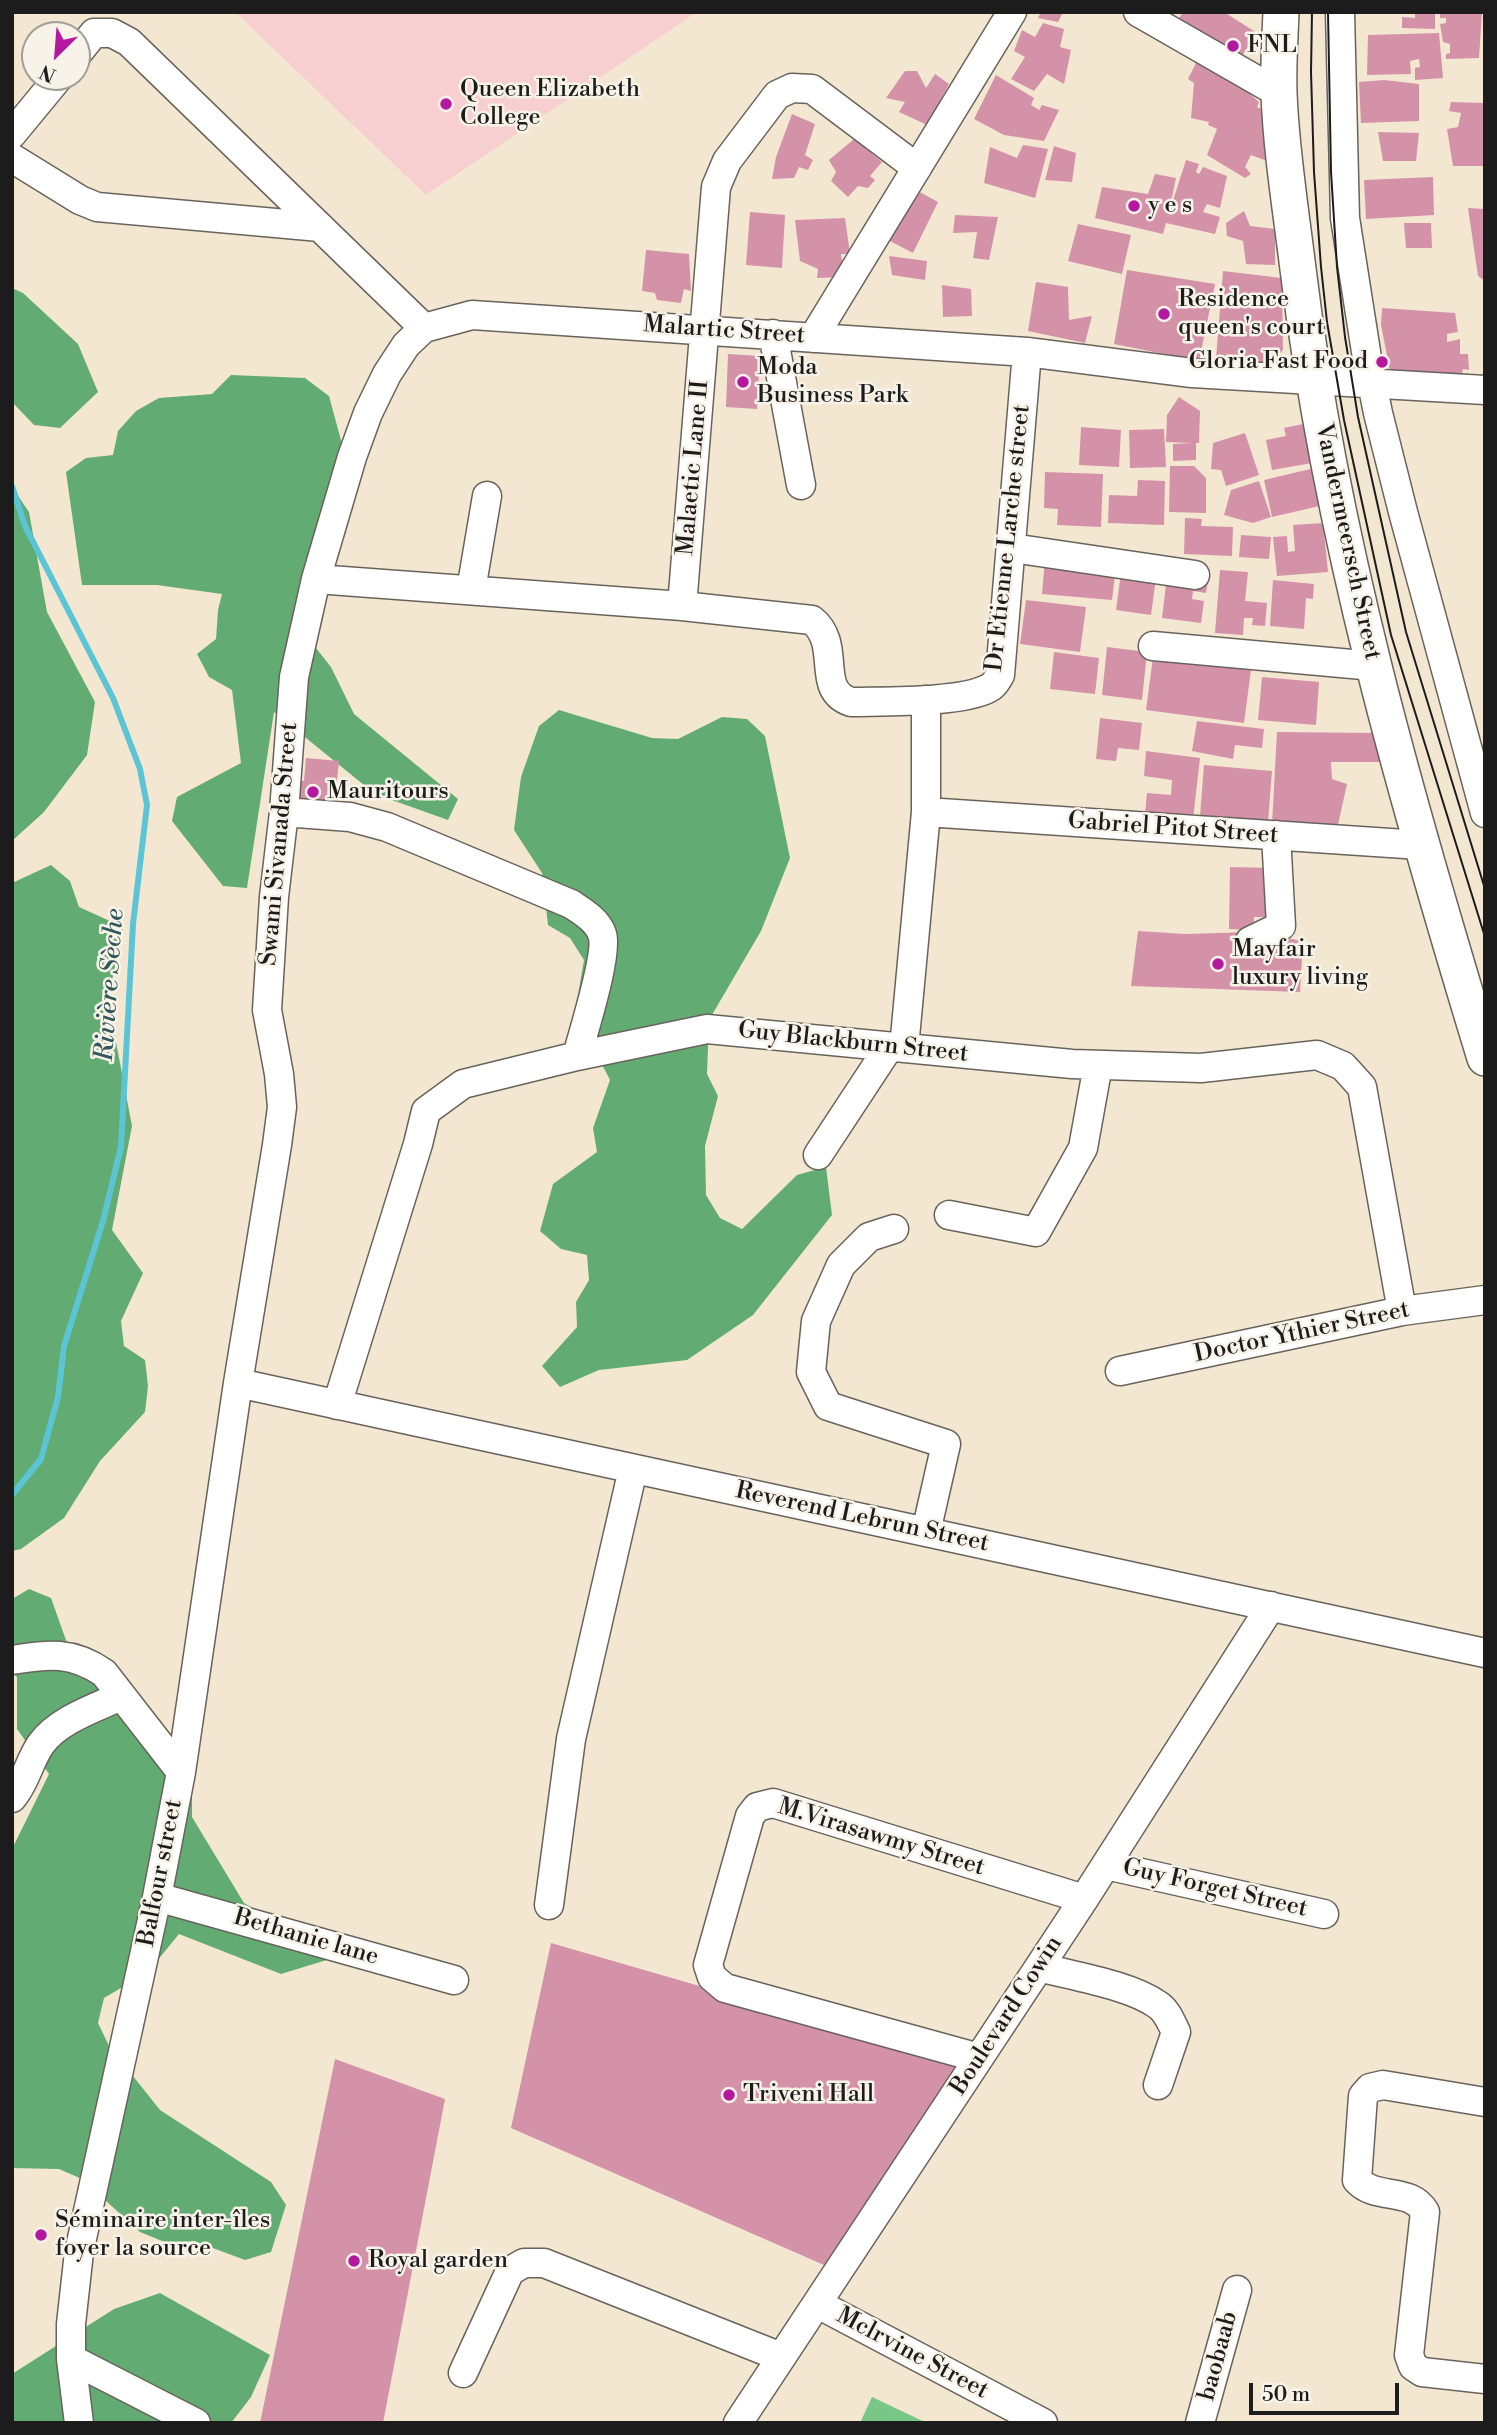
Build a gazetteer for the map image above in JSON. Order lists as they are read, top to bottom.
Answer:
{
  "streets": {
    "main road": ["Vandermeersch Street"],
    "street": [
      "Malartic Street",
      "Malaetic Lane II",
      "Dr Etienne Larche street",
      "Gabriel Pitot Street",
      "Swami Sivanada Street",
      "Guy Blackburn Street",
      "Doctor Ythier Street",
      "Reverend Lebrun Street",
      "M.Virasawmy Street",
      "Balfour street",
      "Guy Forget Street",
      "Bethanie lane",
      "Boulevard Cowin",
      "Mclrvine Street",
      "baobaab"
    ]
  },
  "crossings": [
    ["Malartic Street", "Malaetic Lane II"],
    ["Malartic Street", "Dr Etienne Larche street"],
    ["Malartic Street", "Vandermeersch Street"],
    ["Malartic Street", "Swami Sivanada Street"],
    ["Malaetic Lane II", "Dr Etienne Larche street"],
    ["Dr Etienne Larche street", "Swami Sivanada Street"],
    ["Vandermeersch Street", "Gabriel Pitot Street"],
    ["Swami Sivanada Street", "Reverend Lebrun Street"],
    ["Swami Sivanada Street", "Balfour street"],
    ["Guy Blackburn Street", "Doctor Ythier Street"],
    ["Guy Blackburn Street", "Reverend Lebrun Street"],
    ["Reverend Lebrun Street", "Balfour street"],
    ["Reverend Lebrun Street", "Boulevard Cowin"],
    ["M.Virasawmy Street", "Boulevard Cowin"],
    ["Balfour street", "Bethanie lane"],
    ["Guy Forget Street", "Boulevard Cowin"],
    ["Boulevard Cowin", "Mclrvine Street"]
  ],
  "water": ["Rivière Sèche"],
  "places": [
    "FNL",
    "Queen Elizabeth College",
    "y e s",
    "Residence queen's court",
    "Gloria Fast Food",
    "Moda Business Park",
    "Mauritours",
    "Mayfair luxury living",
    "Triveni Hall",
    "Séminaire inter-îles foyer la source",
    "Royal garden"
  ],
  "scale_bar": "50 m",
  "north": "bottom left"
}
